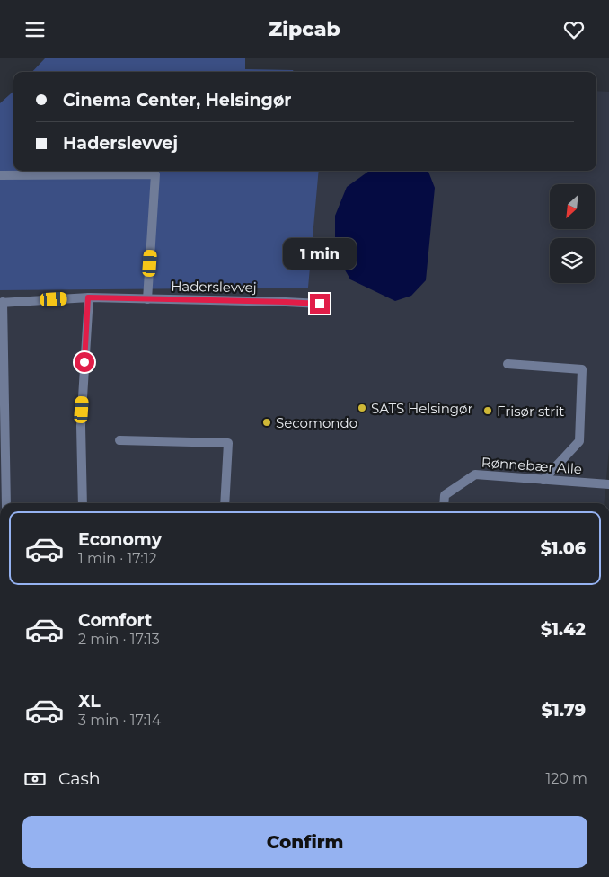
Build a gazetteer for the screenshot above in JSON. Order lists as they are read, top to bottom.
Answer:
{
  "streets": {
    "street": ["Haderslevvej", "Rønnebær Alle"]
  },
  "places": ["SATS Helsingør", "Frisør strit", "Secomondo"],
  "north": "bottom left",
  "page": {
    "header": "Zipcab",
    "banner": ["Cinema Center, Helsingør", "Haderslevvej"],
    "bubble": "1 min",
    "list": [
      {
        "name": "Economy",
        "note": "1 min · 17:12",
        "value": "$1.06"
      },
      {
        "name": "Comfort",
        "note": "2 min · 17:13",
        "value": "$1.42"
      },
      {
        "name": "XL",
        "note": "3 min · 17:14",
        "value": "$1.79"
      }
    ],
    "pay": ["Cash", "120 m"],
    "buttons": "Confirm"
  }
}
